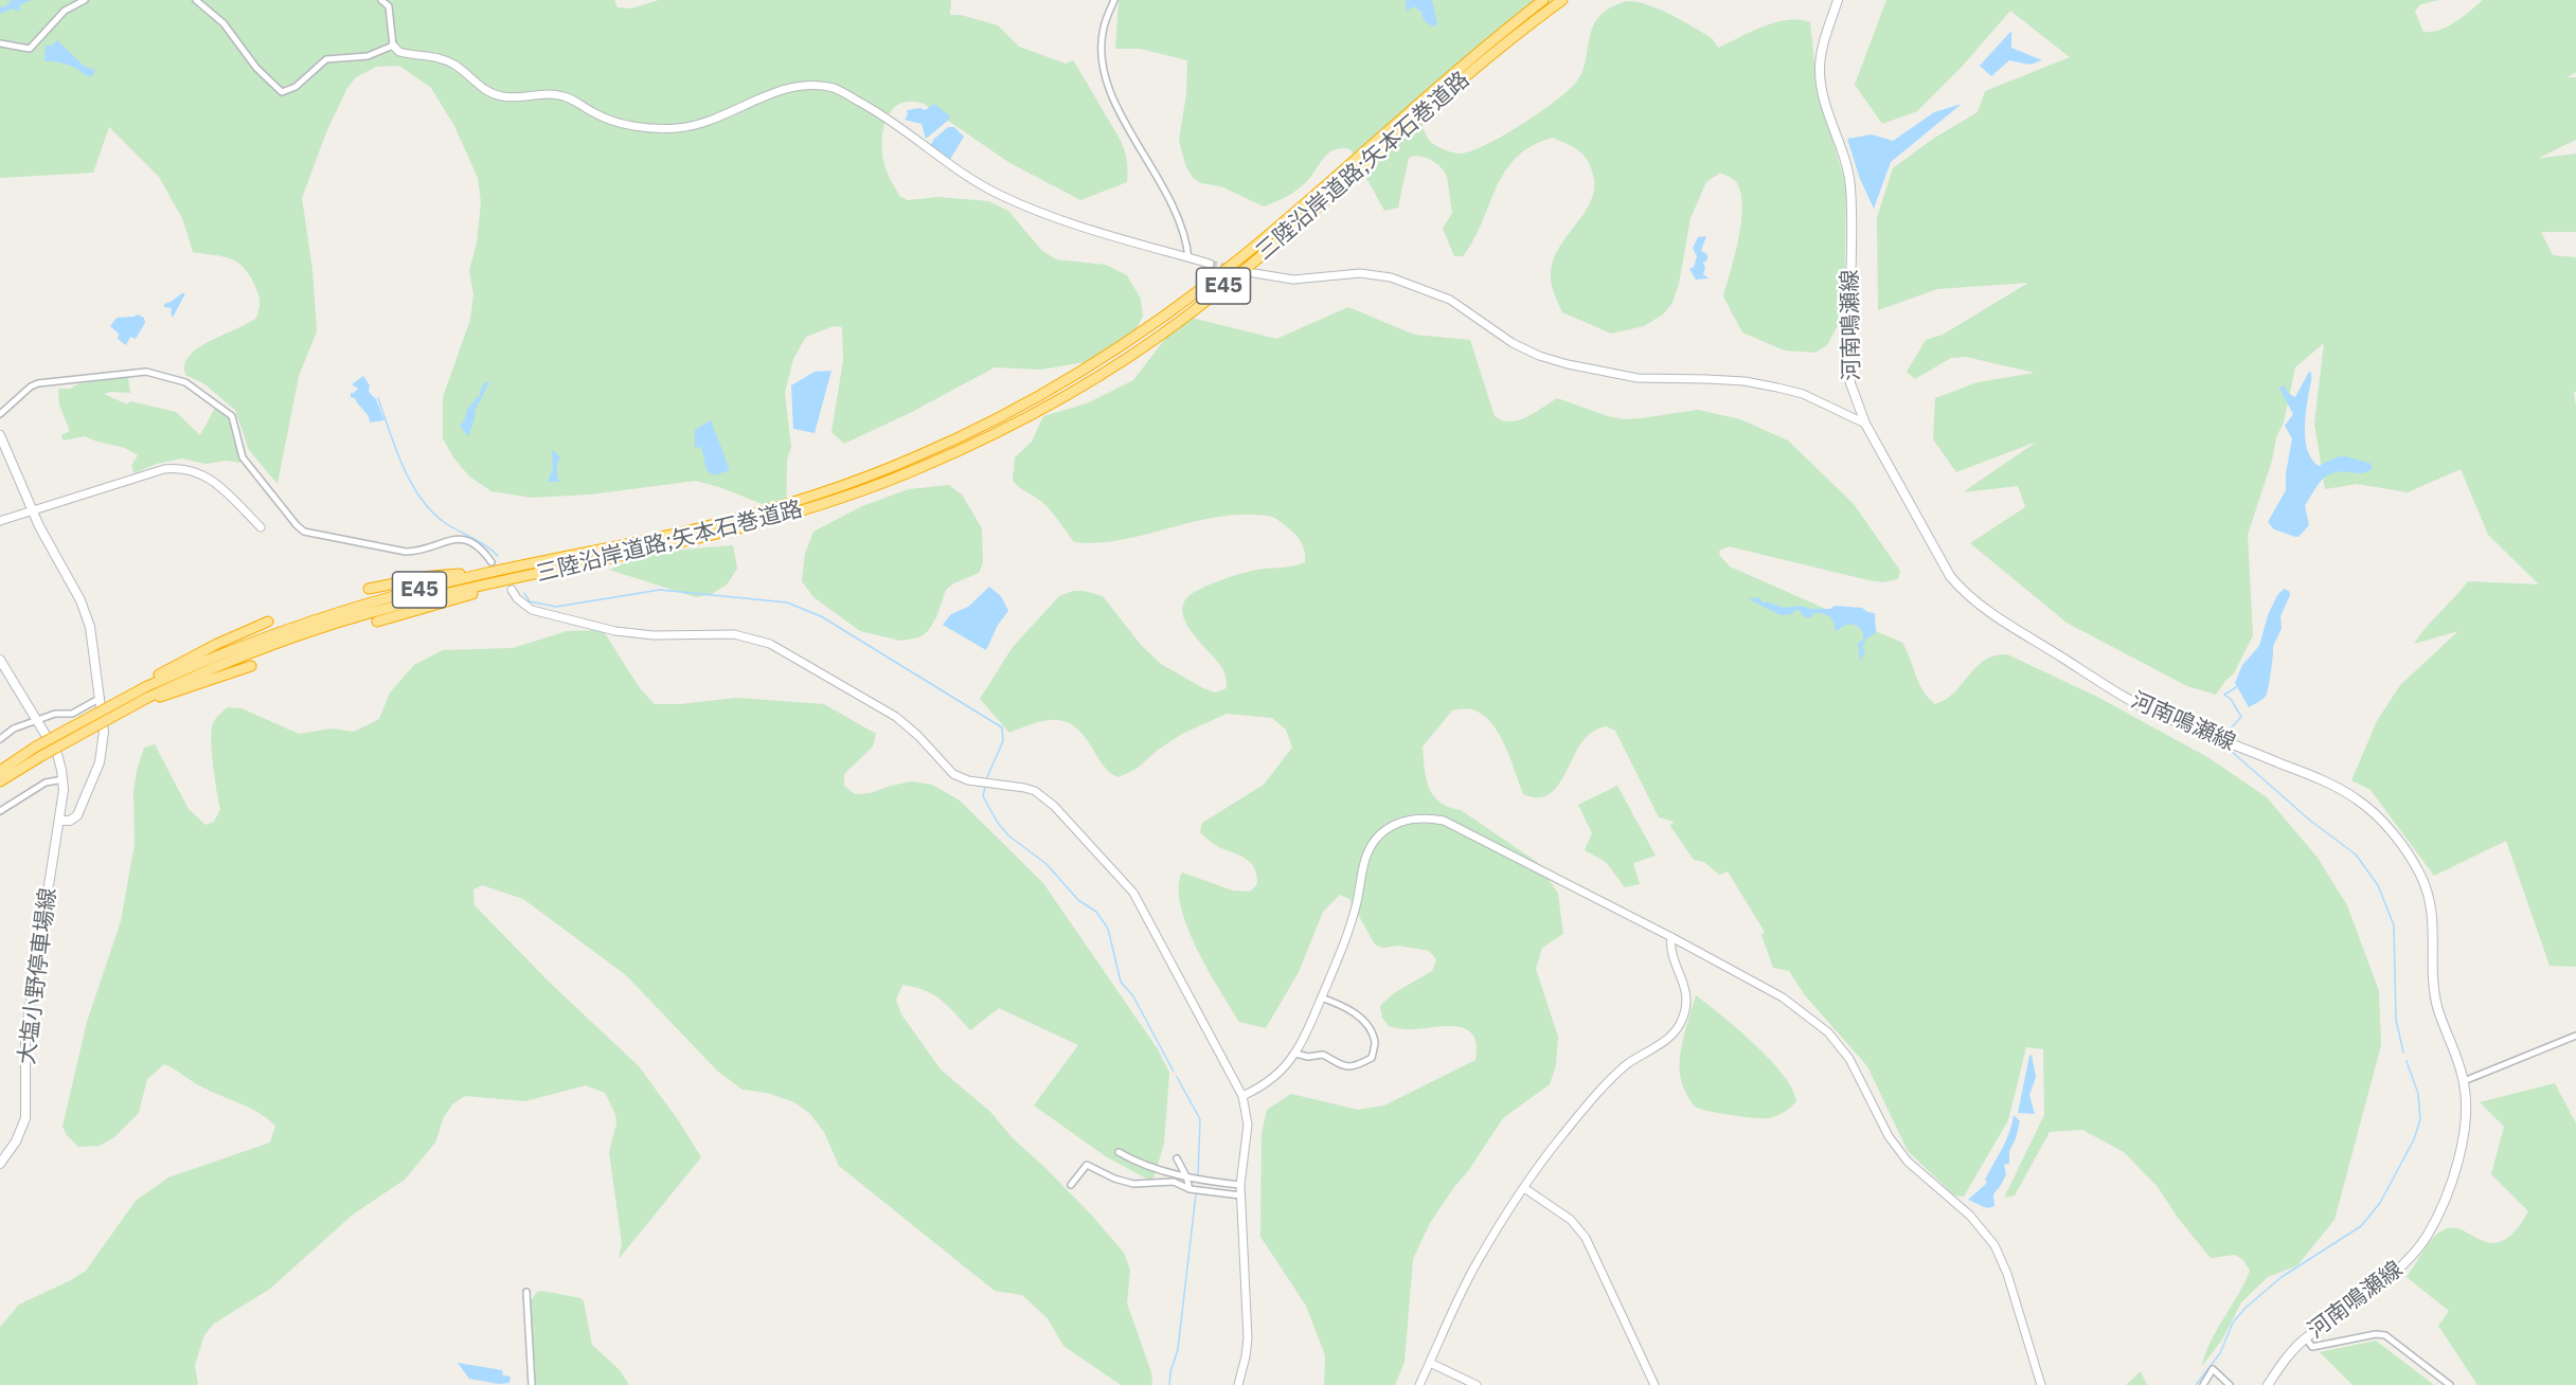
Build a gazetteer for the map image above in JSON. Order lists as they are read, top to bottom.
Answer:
{
  "streets": {
    "highway": ["三陸沿岸道路;矢本石巻道路", "E45"],
    "main road": ["河南鳴瀬線", "大塩小野停車場線"]
  }
}
